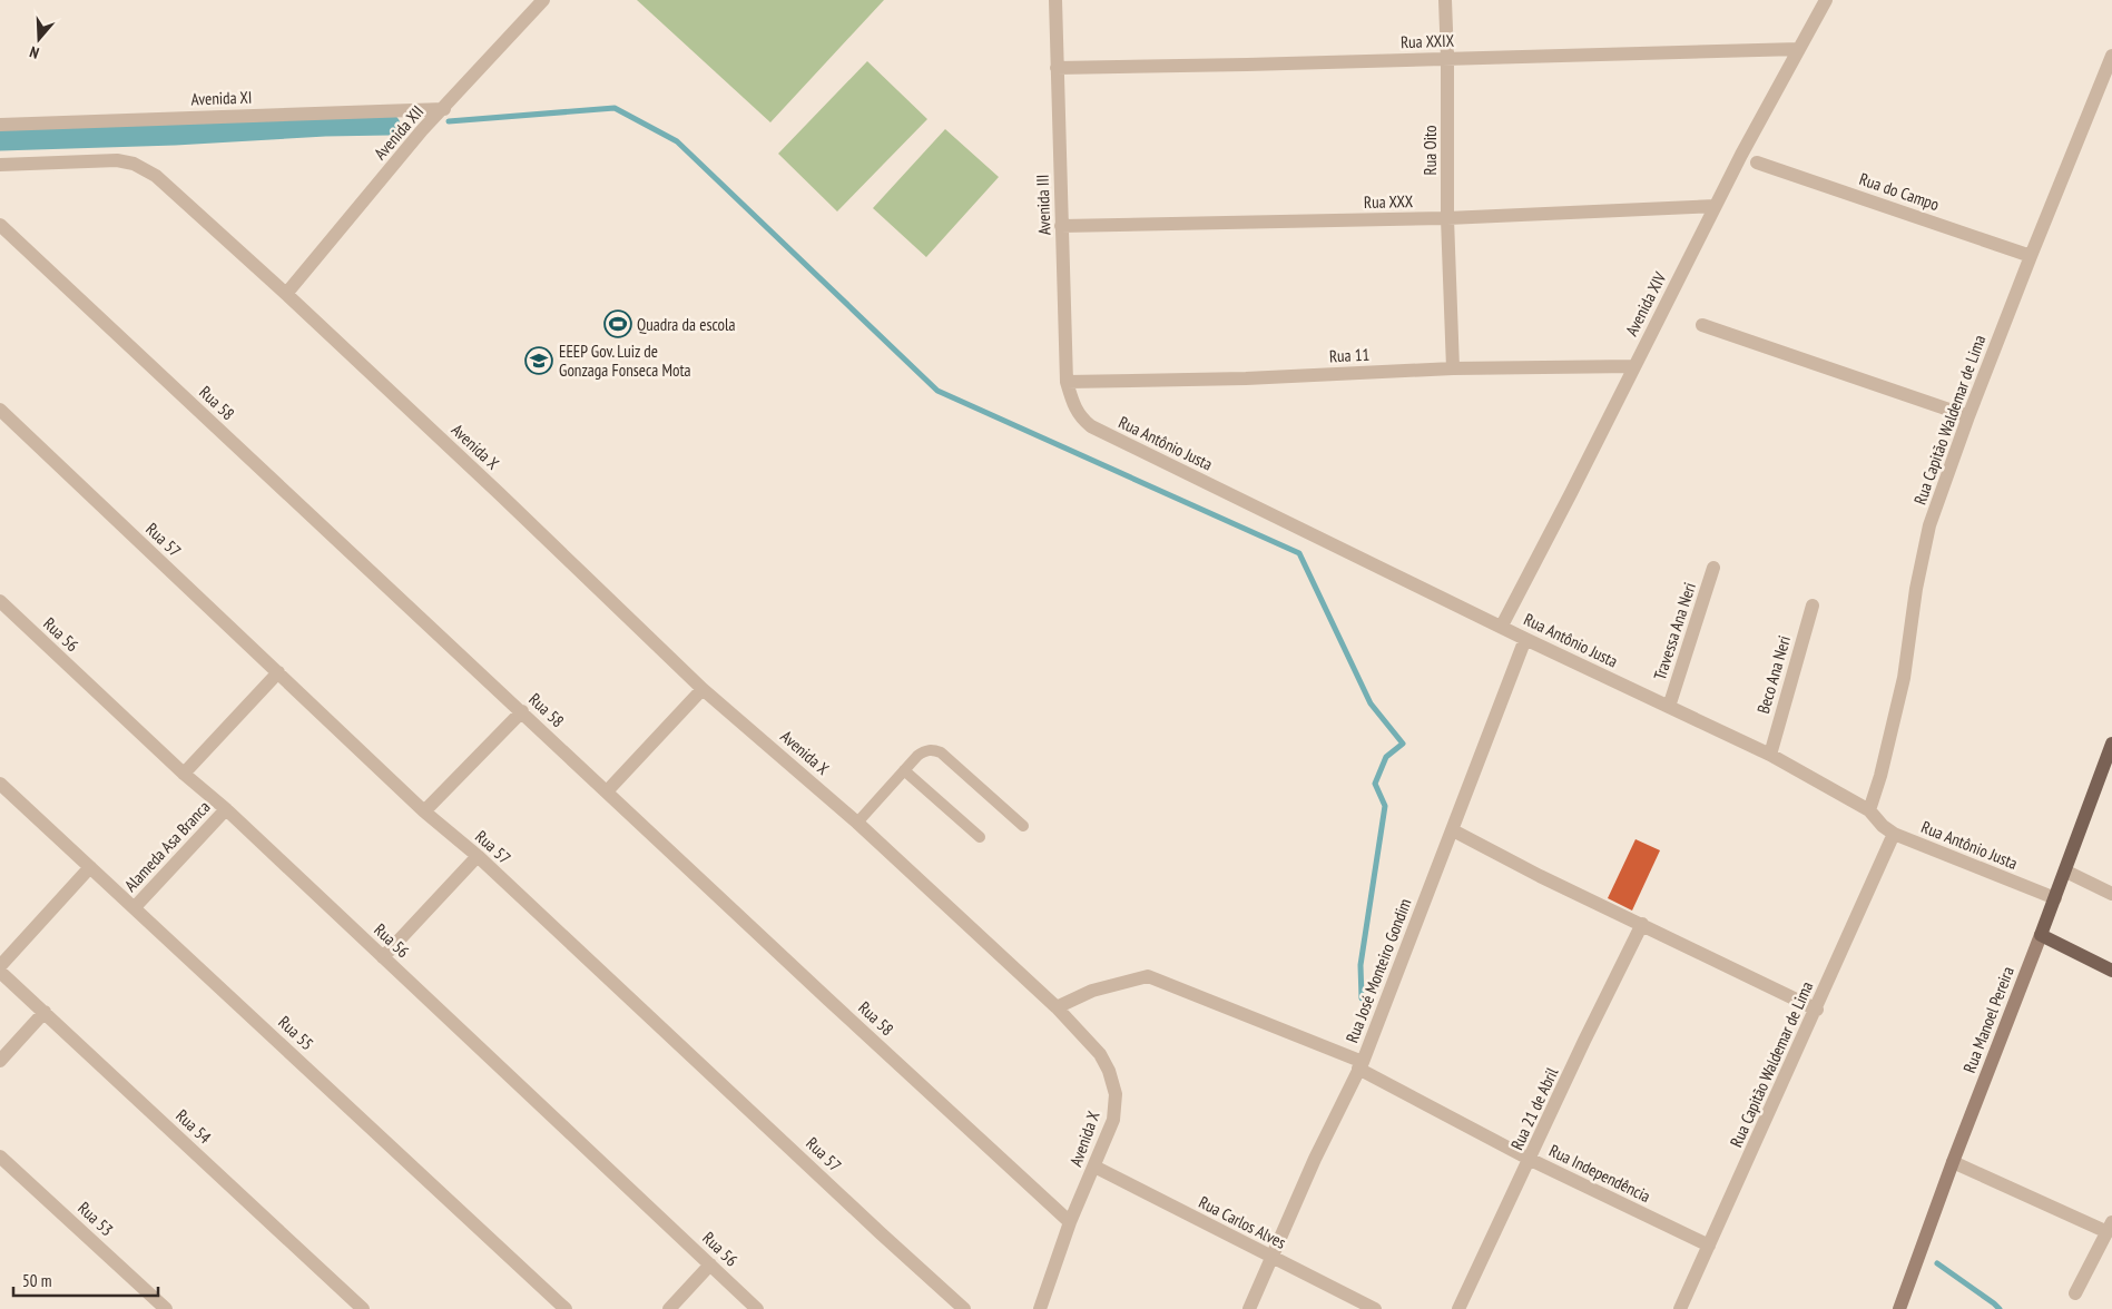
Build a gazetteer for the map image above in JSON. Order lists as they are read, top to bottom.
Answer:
{
  "streets": {
    "main road": ["Rua Manoel Pereira"],
    "street": [
      "Rua XXIX",
      "Avenida XI",
      "Avenida XII",
      "Rua Oito",
      "Rua do Campo",
      "Rua XXX",
      "Avenida III",
      "Avenida XIV",
      "Rua 11",
      "Rua 58",
      "Rua Capitão Waldemar de Lima",
      "Rua Antônio Justa",
      "Avenida X",
      "Rua 57",
      "Travessa Ana Neri",
      "Rua 56",
      "Beco Ana Neri",
      "Alameda Asa Branca",
      "Rua José Monteiro Gondim",
      "Rua 55",
      "Rua 21 de Abril",
      "Rua 54",
      "Rua Independência",
      "Rua 53",
      "Rua Carlos Alves"
    ]
  },
  "crossings": [
    ["Rua XXIX", "Rua Oito"],
    ["Rua XXIX", "Avenida III"],
    ["Rua XXIX", "Avenida XIV"],
    ["Avenida XI", "Avenida XII"],
    ["Avenida XII", "Avenida X"],
    ["Rua Oito", "Rua XXX"],
    ["Rua Oito", "Rua 11"],
    ["Rua do Campo", "Rua Capitão Waldemar de Lima"],
    ["Rua XXX", "Avenida III"],
    ["Rua XXX", "Avenida XIV"],
    ["Avenida III", "Rua 11"],
    ["Avenida III", "Rua Antônio Justa"],
    ["Avenida XIV", "Rua 11"],
    ["Avenida XIV", "Rua Antônio Justa"],
    ["Rua 58", "Avenida X"],
    ["Rua Capitão Waldemar de Lima", "Rua Antônio Justa"],
    ["Rua Capitão Waldemar de Lima", "Rua Independência"],
    ["Rua Antônio Justa", "Travessa Ana Neri"],
    ["Rua Antônio Justa", "Beco Ana Neri"],
    ["Rua Antônio Justa", "Rua José Monteiro Gondim"],
    ["Rua Antônio Justa", "Rua Manoel Pereira"],
    ["Avenida X", "Rua Independência"],
    ["Avenida X", "Rua Carlos Alves"],
    ["Rua 56", "Alameda Asa Branca"],
    ["Alameda Asa Branca", "Rua 55"],
    ["Rua José Monteiro Gondim", "Rua Independência"],
    ["Rua José Monteiro Gondim", "Rua Carlos Alves"],
    ["Rua 21 de Abril", "Rua Independência"]
  ],
  "places": {
    "sports": ["Quadra da escola"],
    "school or university": ["EEEP Gov. Luiz de Gonzaga Fonseca Mota"]
  },
  "scale_bar": "50 m",
  "north": "bottom"
}
